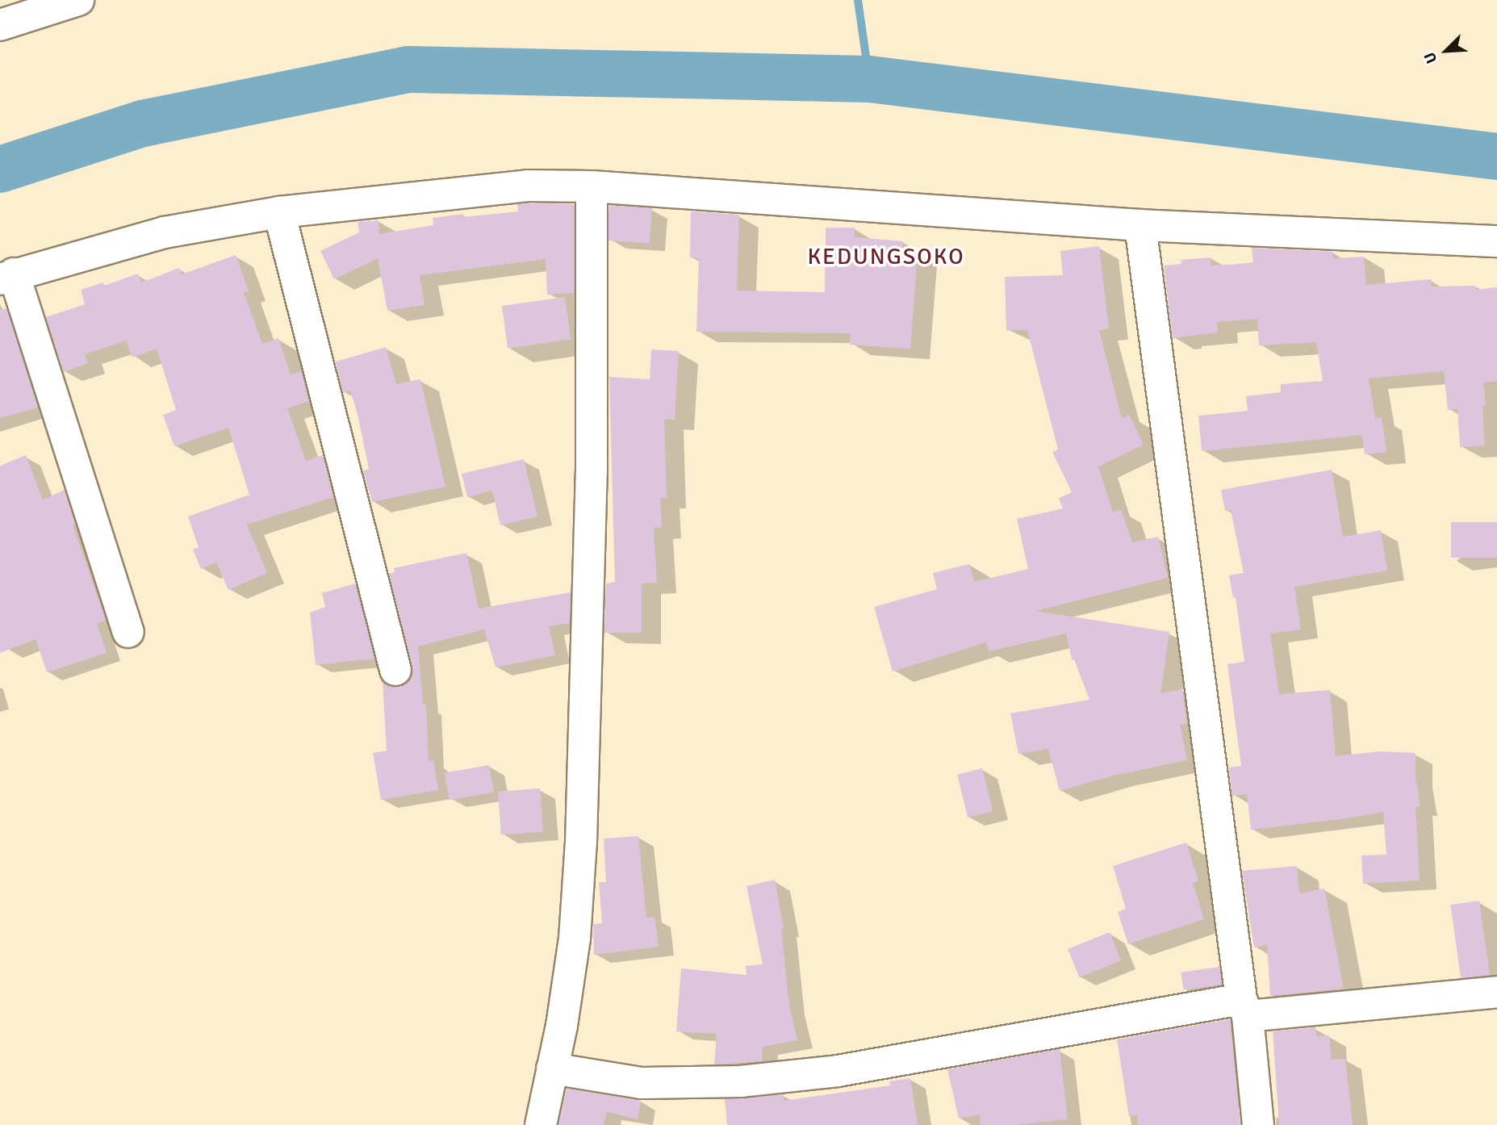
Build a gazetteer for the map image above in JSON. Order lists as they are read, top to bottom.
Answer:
{
  "districts": ["KEDUNGSOKO"],
  "north": "bottom left"
}
